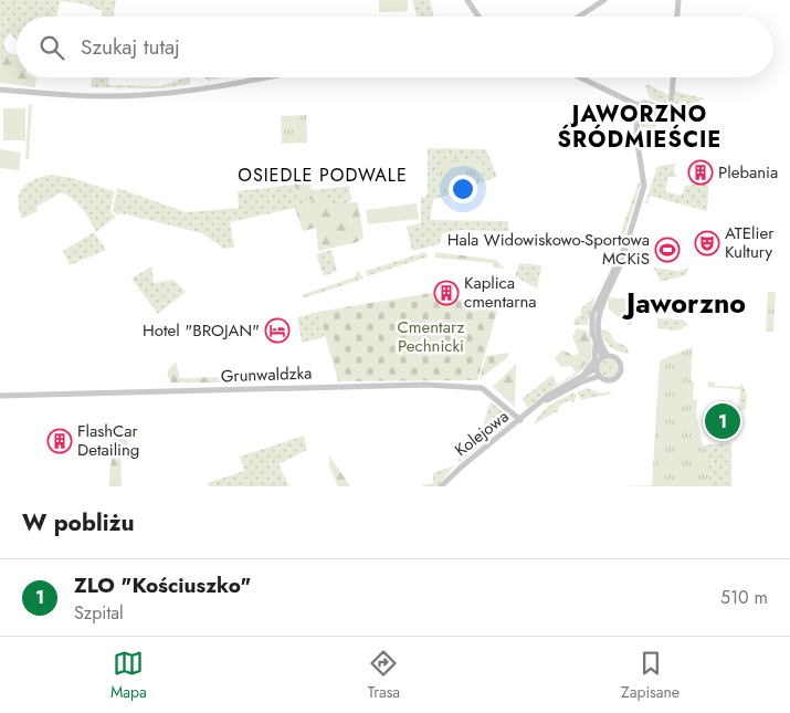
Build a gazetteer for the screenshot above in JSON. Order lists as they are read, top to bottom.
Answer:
{
  "streets": {
    "street": ["Grunwaldzka", "Kolejowa"]
  },
  "crossings": [
    ["Grunwaldzka", "Kolejowa"]
  ],
  "districts": ["JAWORZNO ŚRÓDMIEŚCIE", "OSIEDLE PODWALE", "Jaworzno"],
  "parks": ["Cmentarz Pechnicki"],
  "places": {
    "building": ["Plebania", "Kaplica cmentarna", "FlashCar Detailing"],
    "theatre": ["ATElier Kultury"],
    "sports": ["Hala Widowiskowo-Sportowa MCKiS"],
    "hotel": ["Hotel \"BROJAN\""]
  },
  "page": {
    "search": "Szukaj tutaj",
    "pins": "1",
    "heading": "W pobliżu",
    "list": [
      {
        "mark": "1",
        "name": "ZLO \"Kościuszko\"",
        "note": "Szpital",
        "value": "510 m"
      }
    ],
    "nav": ["Mapa", "Trasa", "Zapisane"]
  }
}
